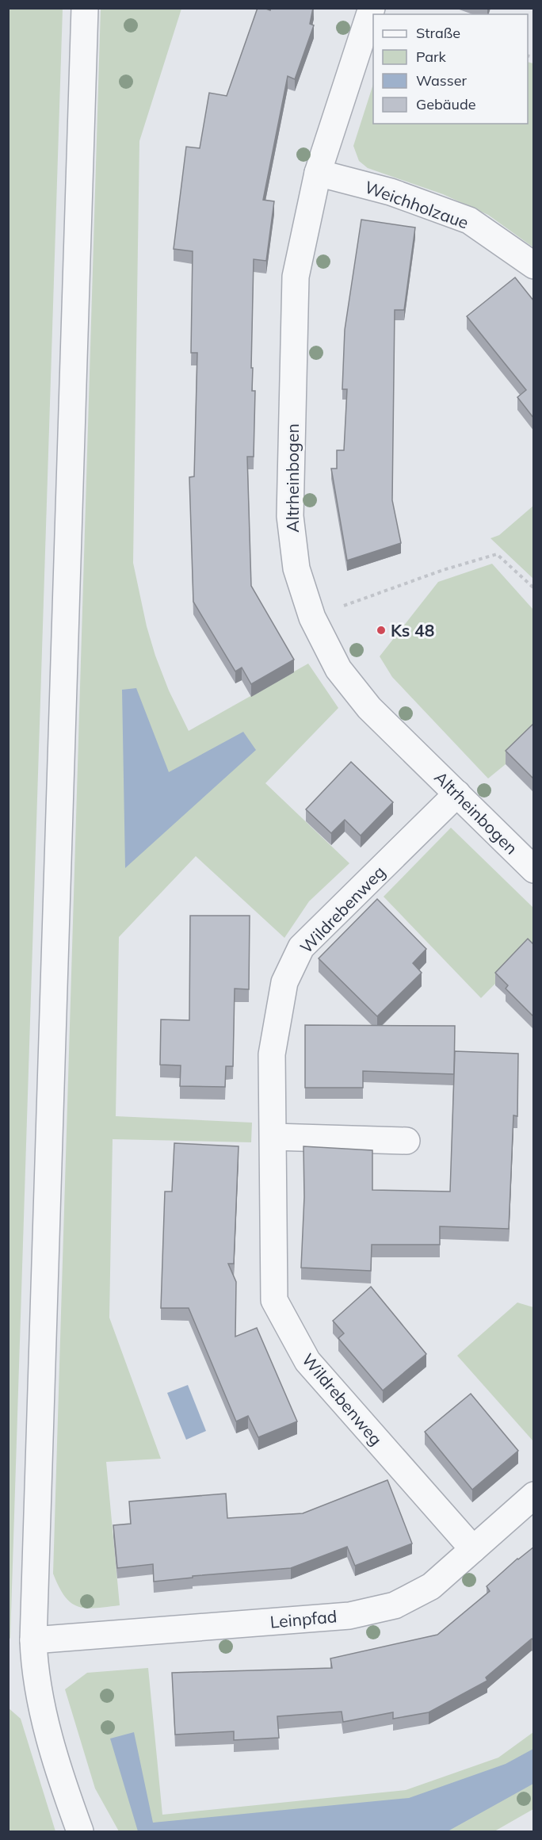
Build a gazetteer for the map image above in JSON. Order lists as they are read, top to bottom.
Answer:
{
  "streets": {
    "street": [
      "Weichholzaue",
      "Altrheinbogen",
      "Wildrebenweg",
      "Leinpfad"
    ]
  },
  "crossings": [
    ["Weichholzaue", "Altrheinbogen"],
    ["Altrheinbogen", "Wildrebenweg"],
    ["Wildrebenweg", "Leinpfad"]
  ],
  "places": ["Ks 48"],
  "legend": [
    "Straße",
    "Park",
    "Wasser",
    "Gebäude"
  ]
}
